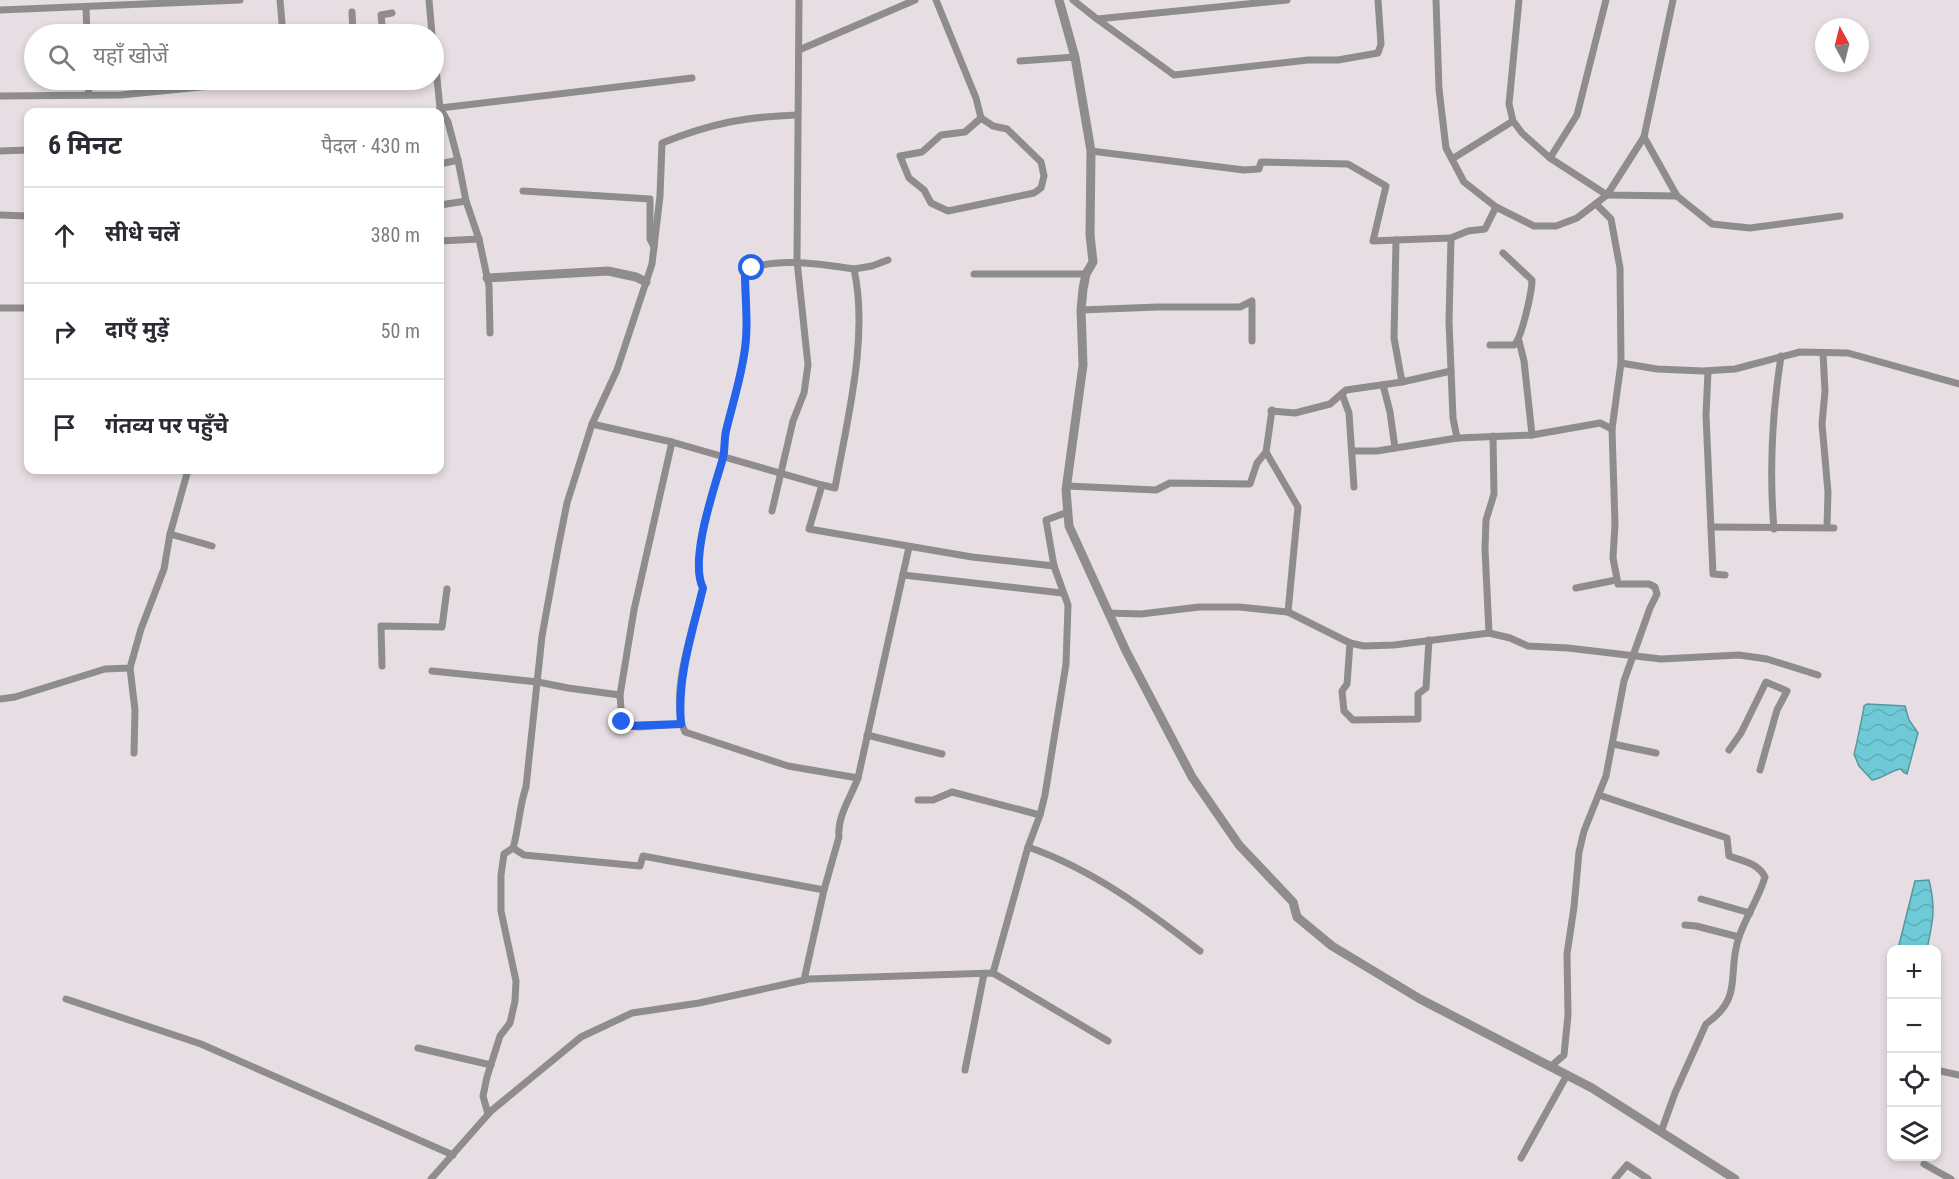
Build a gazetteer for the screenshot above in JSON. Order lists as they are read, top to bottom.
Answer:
{
  "north": "top",
  "page": {
    "search": "यहाँ खोजें",
    "heading": ["6 मिनट", "पैदल · 430 m"],
    "list": [
      ["सीधे चलें", "380 m"],
      ["दाएँ मुड़ें", "50 m"],
      "गंतव्य पर पहुँचे"
    ],
    "map_buttons": ["+", "−"]
  }
}
